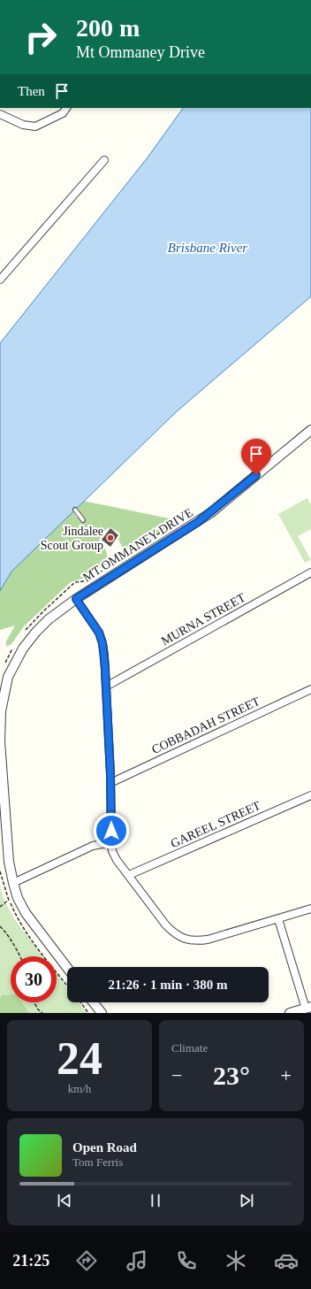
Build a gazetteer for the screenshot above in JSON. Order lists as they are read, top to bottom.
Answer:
{
  "streets": {
    "street": [
      "MT OMMANEY DRIVE",
      "MURNA STREET",
      "COBBADAH STREET",
      "GAREEL STREET"
    ]
  },
  "water": ["Brisbane River"],
  "places": ["Jindalee Scout Group"],
  "page": {
    "turn": ["200 m", "Mt Ommaney Drive"],
    "then": "Then",
    "limit": "30",
    "trip": "21:26 · 1 min · 380 m",
    "tile": [
      ["24", "km/h"],
      "Climate"
    ],
    "heat": ["−", "23°", "+"],
    "song": ["Open Road", "Tom Ferris"],
    "tabs": "21:25"
  }
}
